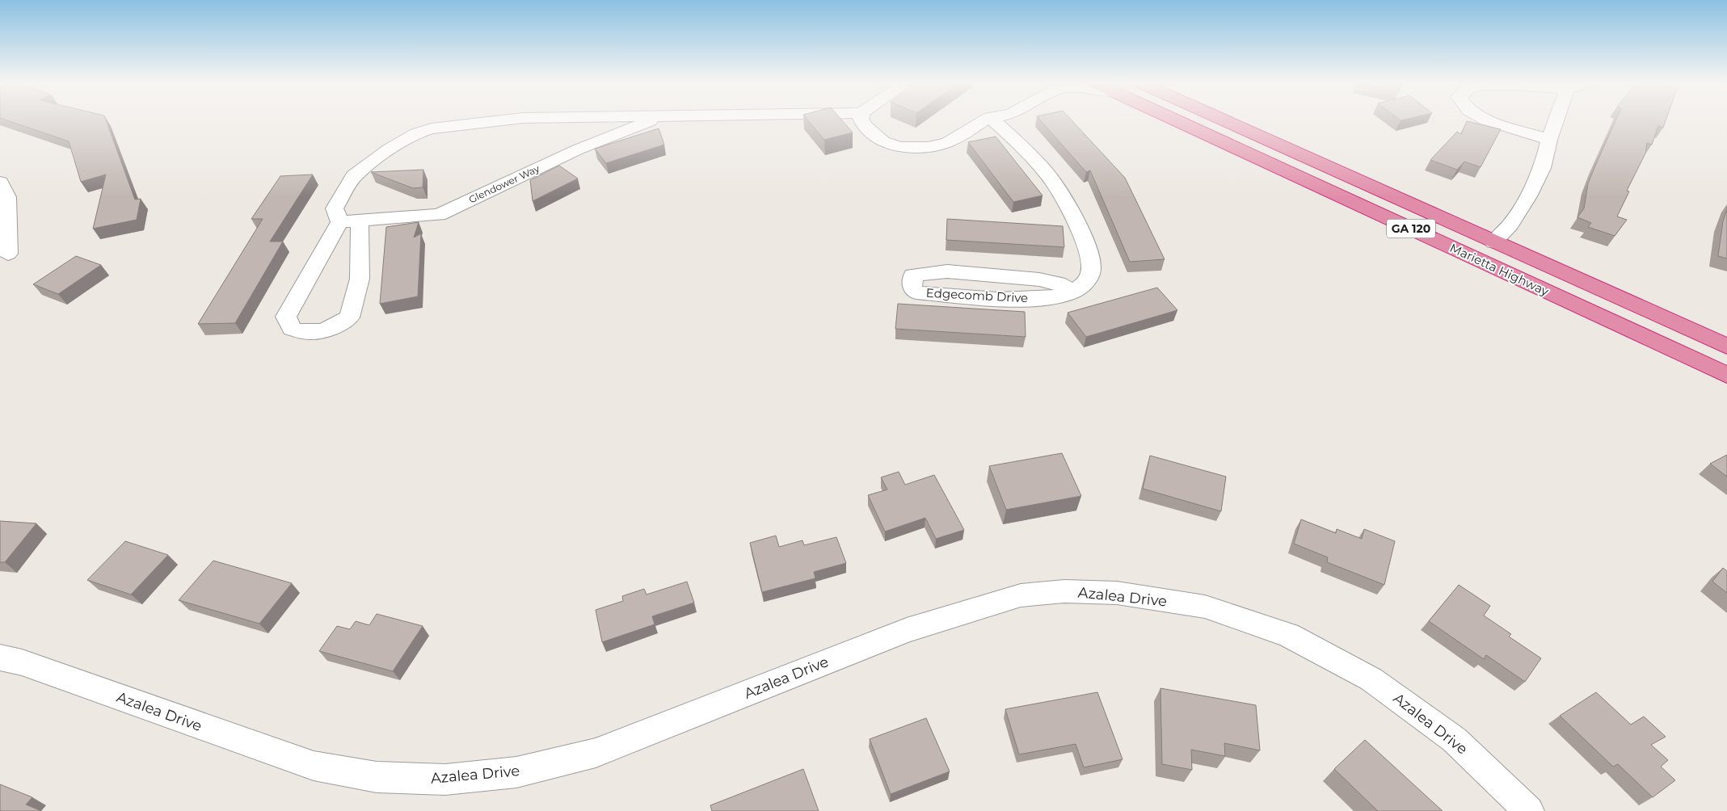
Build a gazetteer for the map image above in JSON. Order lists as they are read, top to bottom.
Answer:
{
  "streets": {
    "highway": ["GA 120", "Marietta Highway"],
    "street": ["Glendower Way", "Edgecomb Drive", "Azalea Drive"]
  }
}
